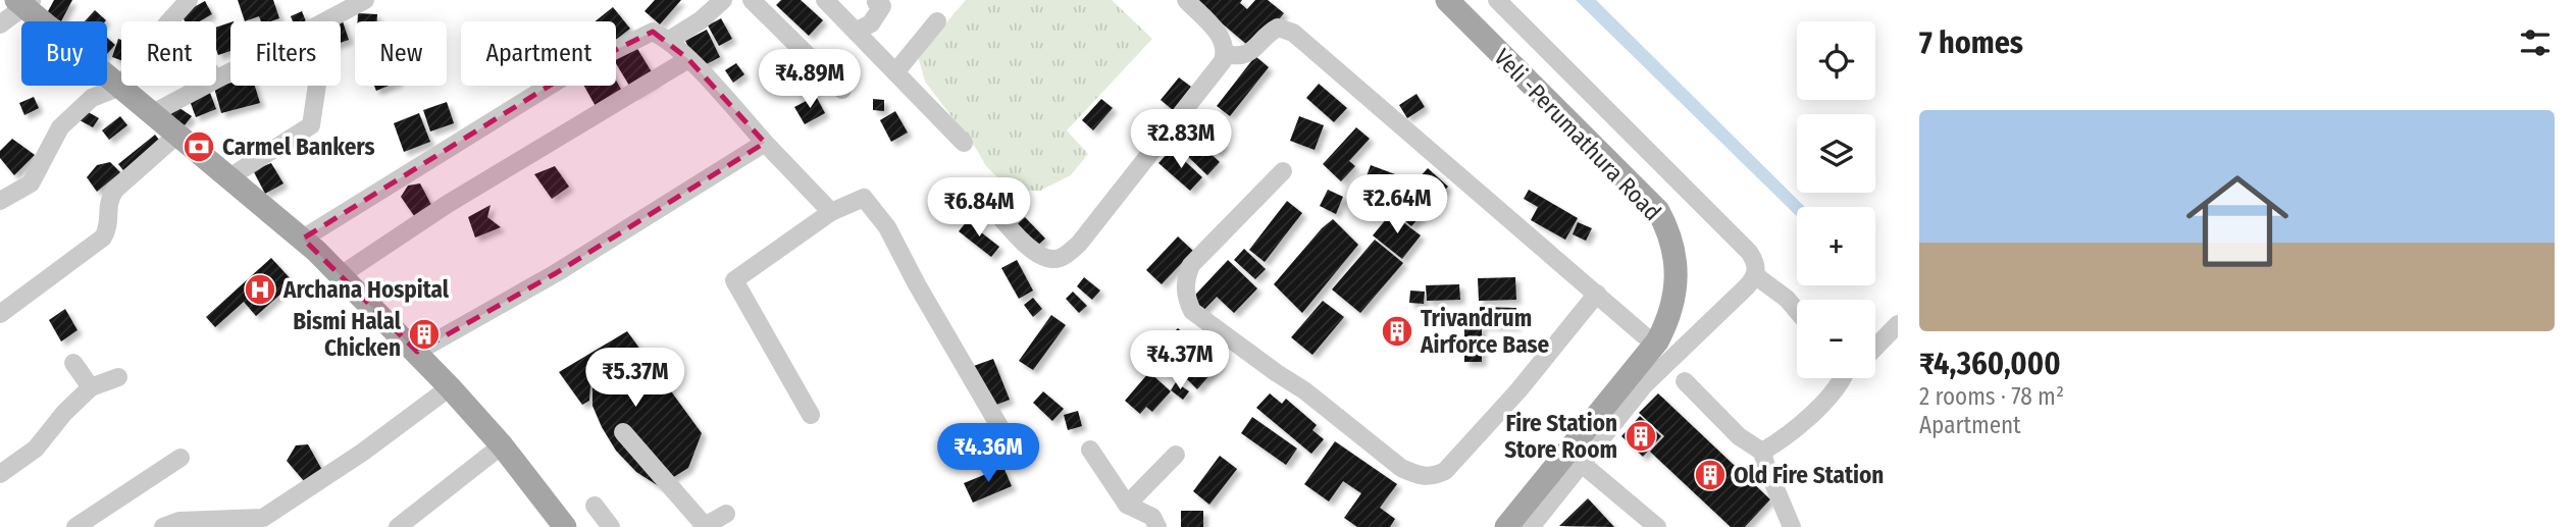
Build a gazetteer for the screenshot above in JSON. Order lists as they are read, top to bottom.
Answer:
{
  "streets": {
    "main road": ["Veli -Perumathura Road"]
  },
  "places": {
    "bank": ["Carmel Bankers"],
    "hospital": ["Archana Hospital"],
    "building": [
      "Trivandrum Airforce Base",
      "Bismi Halal Chicken",
      "Fire Station Store Room",
      "Old Fire Station"
    ]
  },
  "page": {
    "heading": "7 homes",
    "map_buttons": ["+", "−"],
    "chip": [
      "Buy",
      "Rent",
      "Filters",
      "New",
      "Apartment"
    ],
    "price": [
      "₹4.89M",
      "₹2.83M",
      "₹2.64M",
      "₹6.84M",
      "₹4.37M",
      "₹5.37M",
      "₹4.36M"
    ],
    "list": [
      {
        "name": "₹4,360,000",
        "note": "2 rooms · 78 m² · Apartment"
      }
    ]
  }
}
